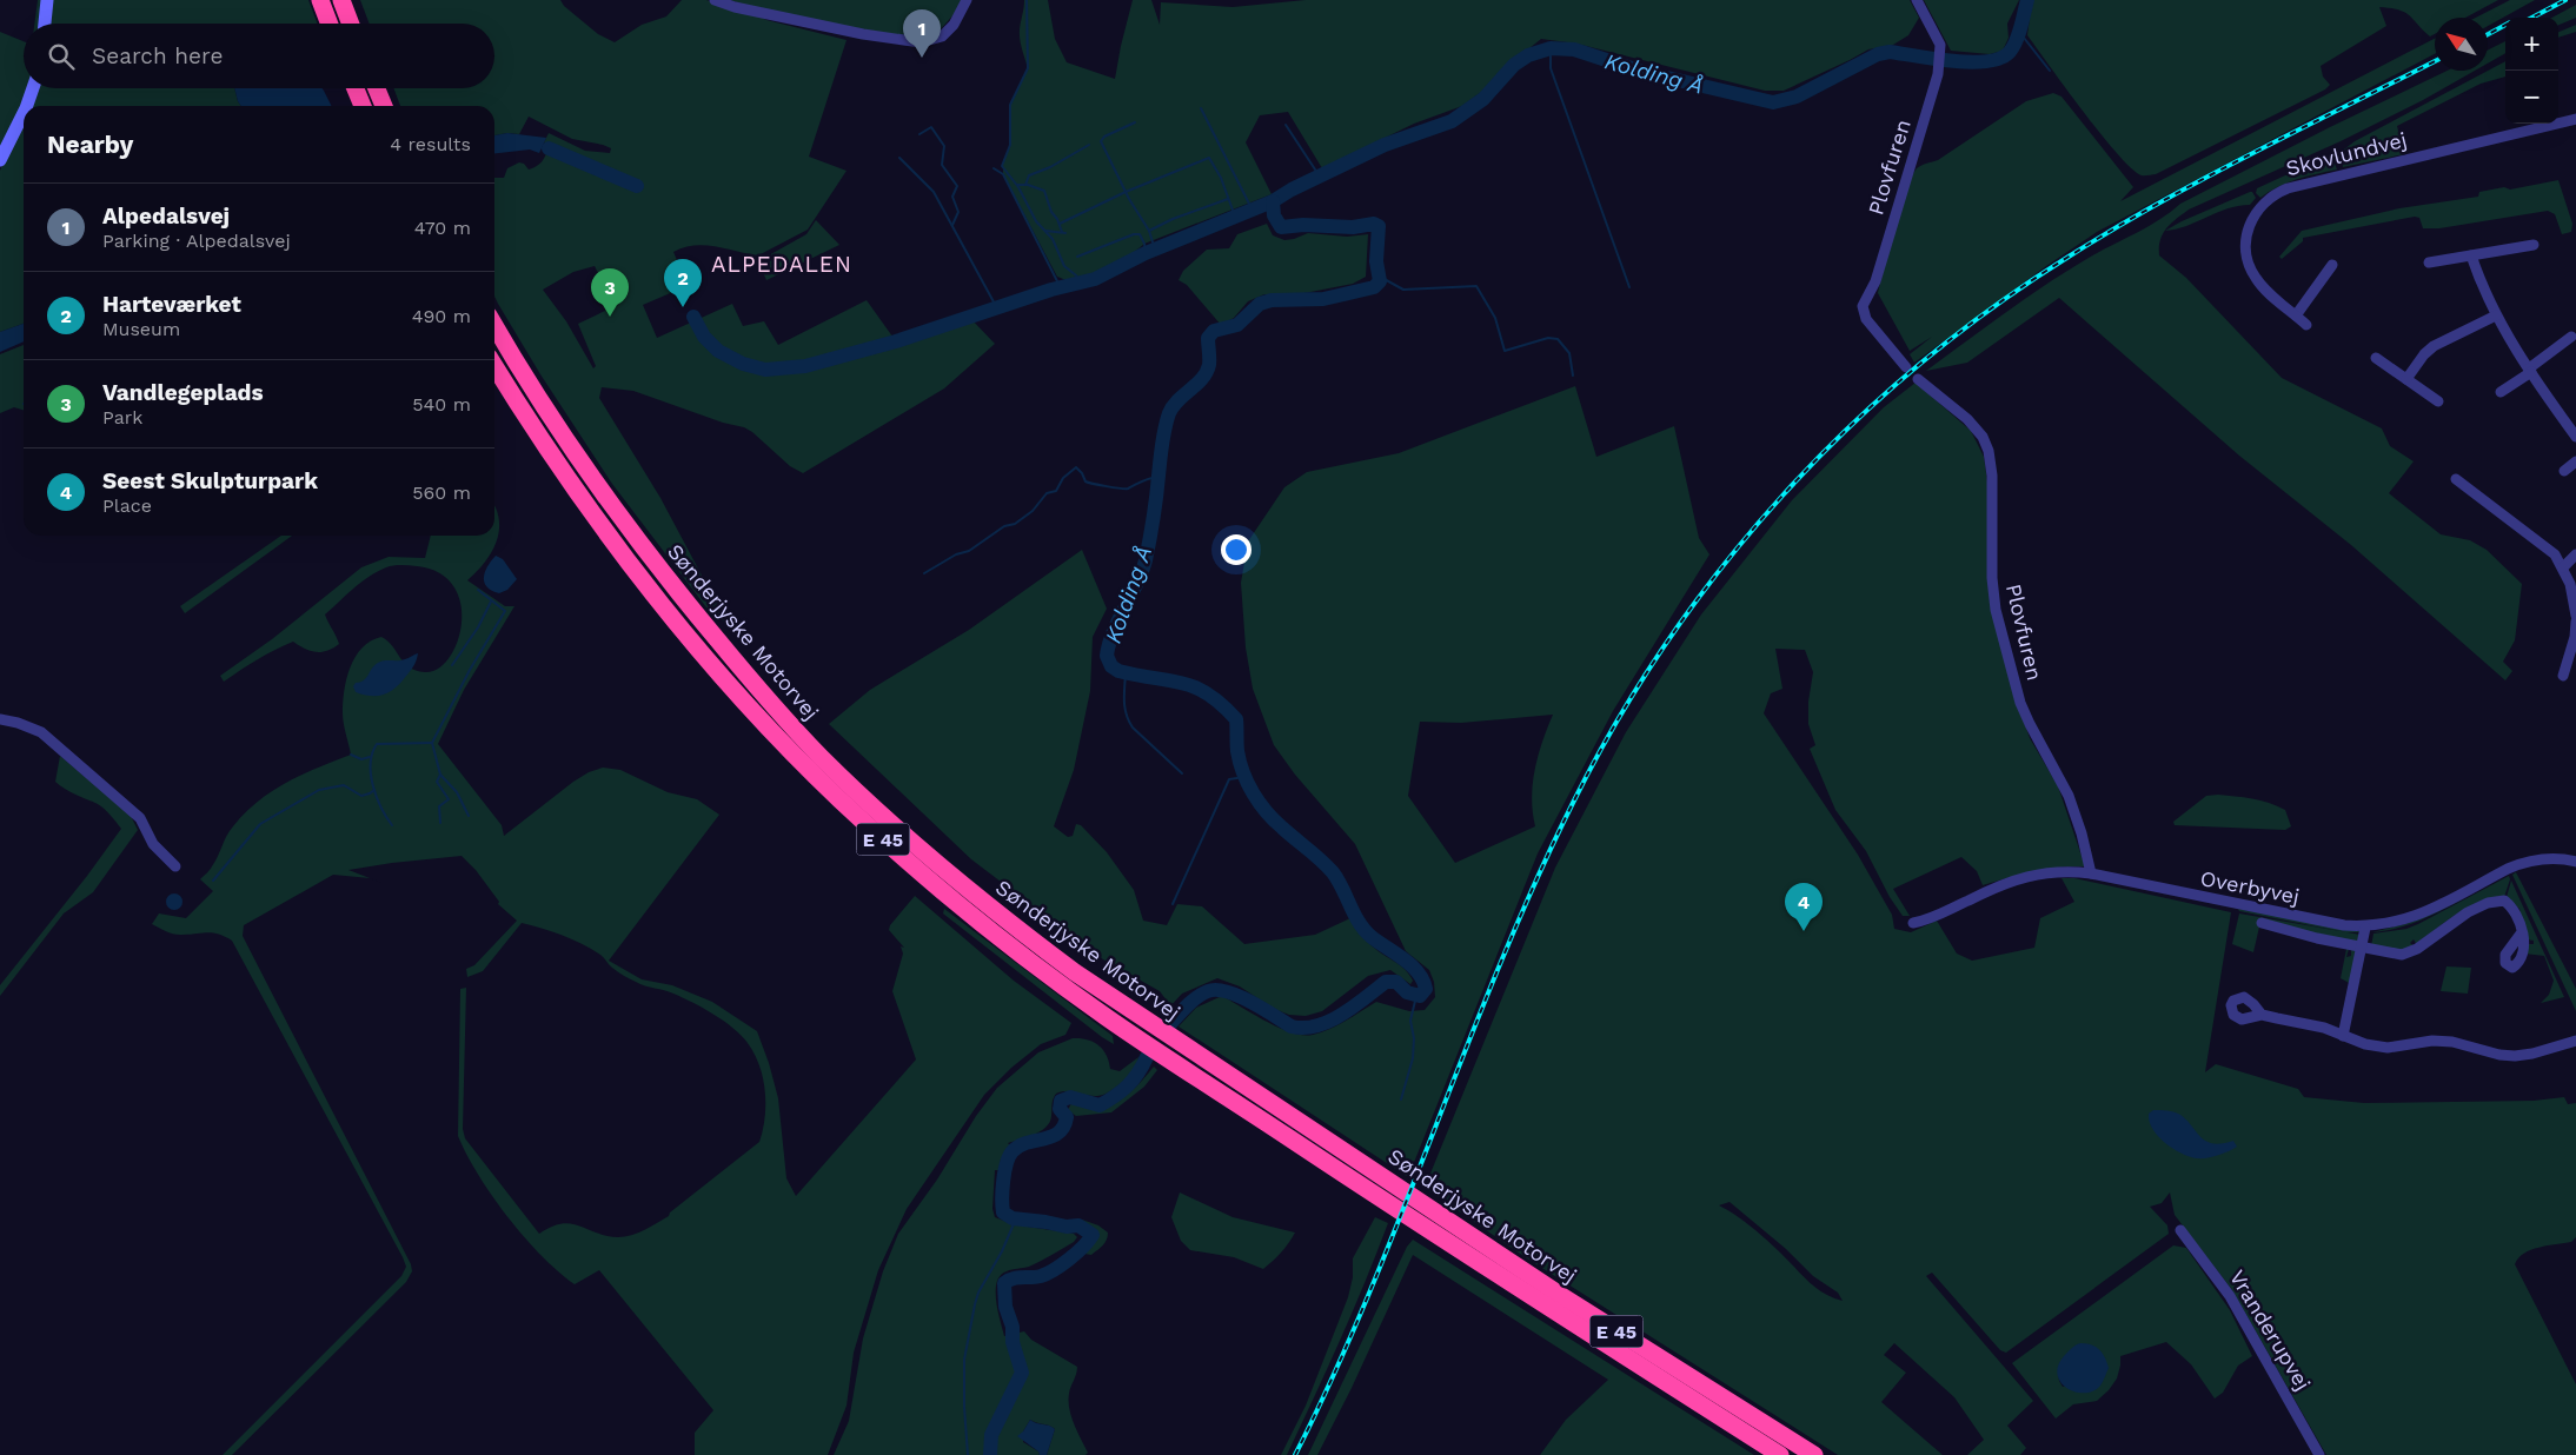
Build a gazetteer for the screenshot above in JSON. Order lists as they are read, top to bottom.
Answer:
{
  "streets": {
    "highway": ["Sønderjyske Motorvej", "E 45"],
    "street": [
      "Skovlundvej",
      "Plovfuren",
      "Overbyvej",
      "Vranderupvej"
    ]
  },
  "crossings": [
    ["Plovfuren", "Overbyvej"]
  ],
  "districts": ["ALPEDALEN"],
  "water": ["Kolding Å"],
  "north": "top left",
  "page": {
    "pins": [
      "1",
      "2",
      "3",
      "4"
    ],
    "map_buttons": ["+", "−"],
    "search": "Search here",
    "heading": ["Nearby", "4 results"],
    "list": [
      {
        "mark": "1",
        "name": "Alpedalsvej",
        "note": "Parking · Alpedalsvej",
        "value": "470 m"
      },
      {
        "mark": "2",
        "name": "Harteværket",
        "note": "Museum",
        "value": "490 m"
      },
      {
        "mark": "3",
        "name": "Vandlegeplads",
        "note": "Park",
        "value": "540 m"
      },
      {
        "mark": "4",
        "name": "Seest Skulpturpark",
        "note": "Place",
        "value": "560 m"
      }
    ]
  }
}
